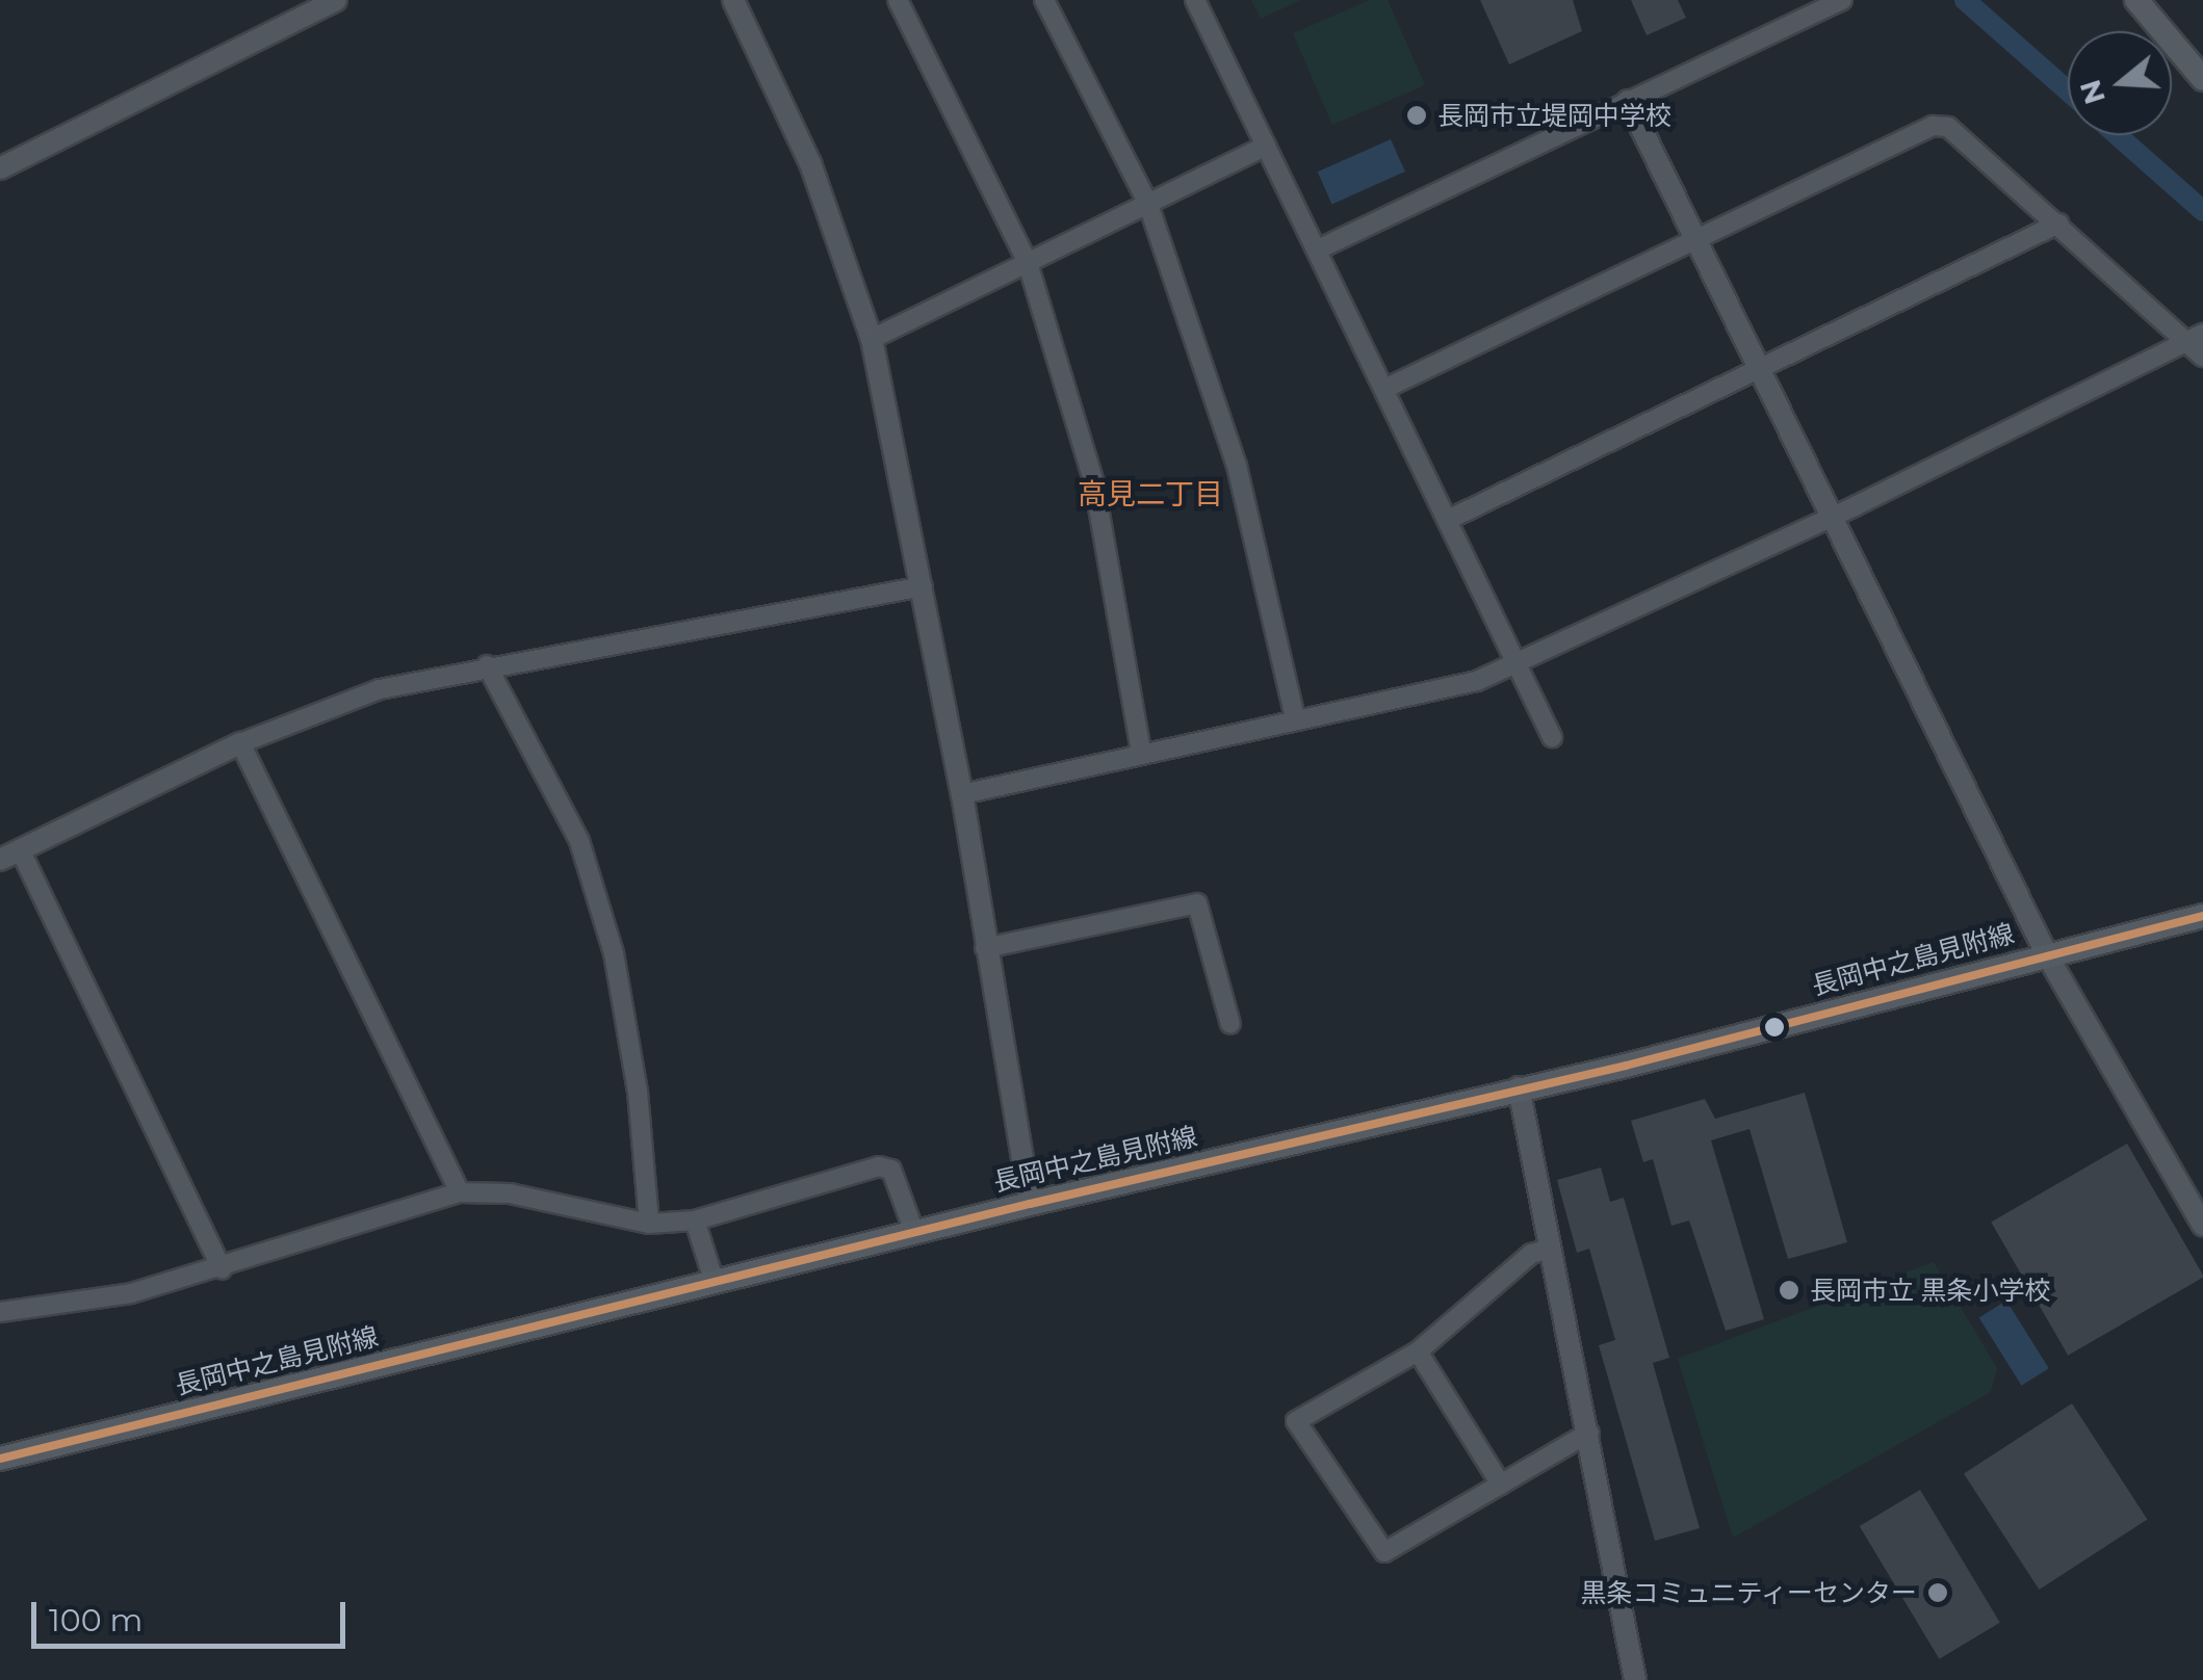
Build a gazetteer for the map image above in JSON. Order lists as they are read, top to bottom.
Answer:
{
  "streets": {
    "main road": ["長岡中之島見附線"]
  },
  "districts": ["高見二丁目"],
  "places": ["長岡市立堤岡中学校", "長岡市立 黒条小学校", "黒条コミュニティーセンター"],
  "scale_bar": "100 m",
  "north": "left"
}
